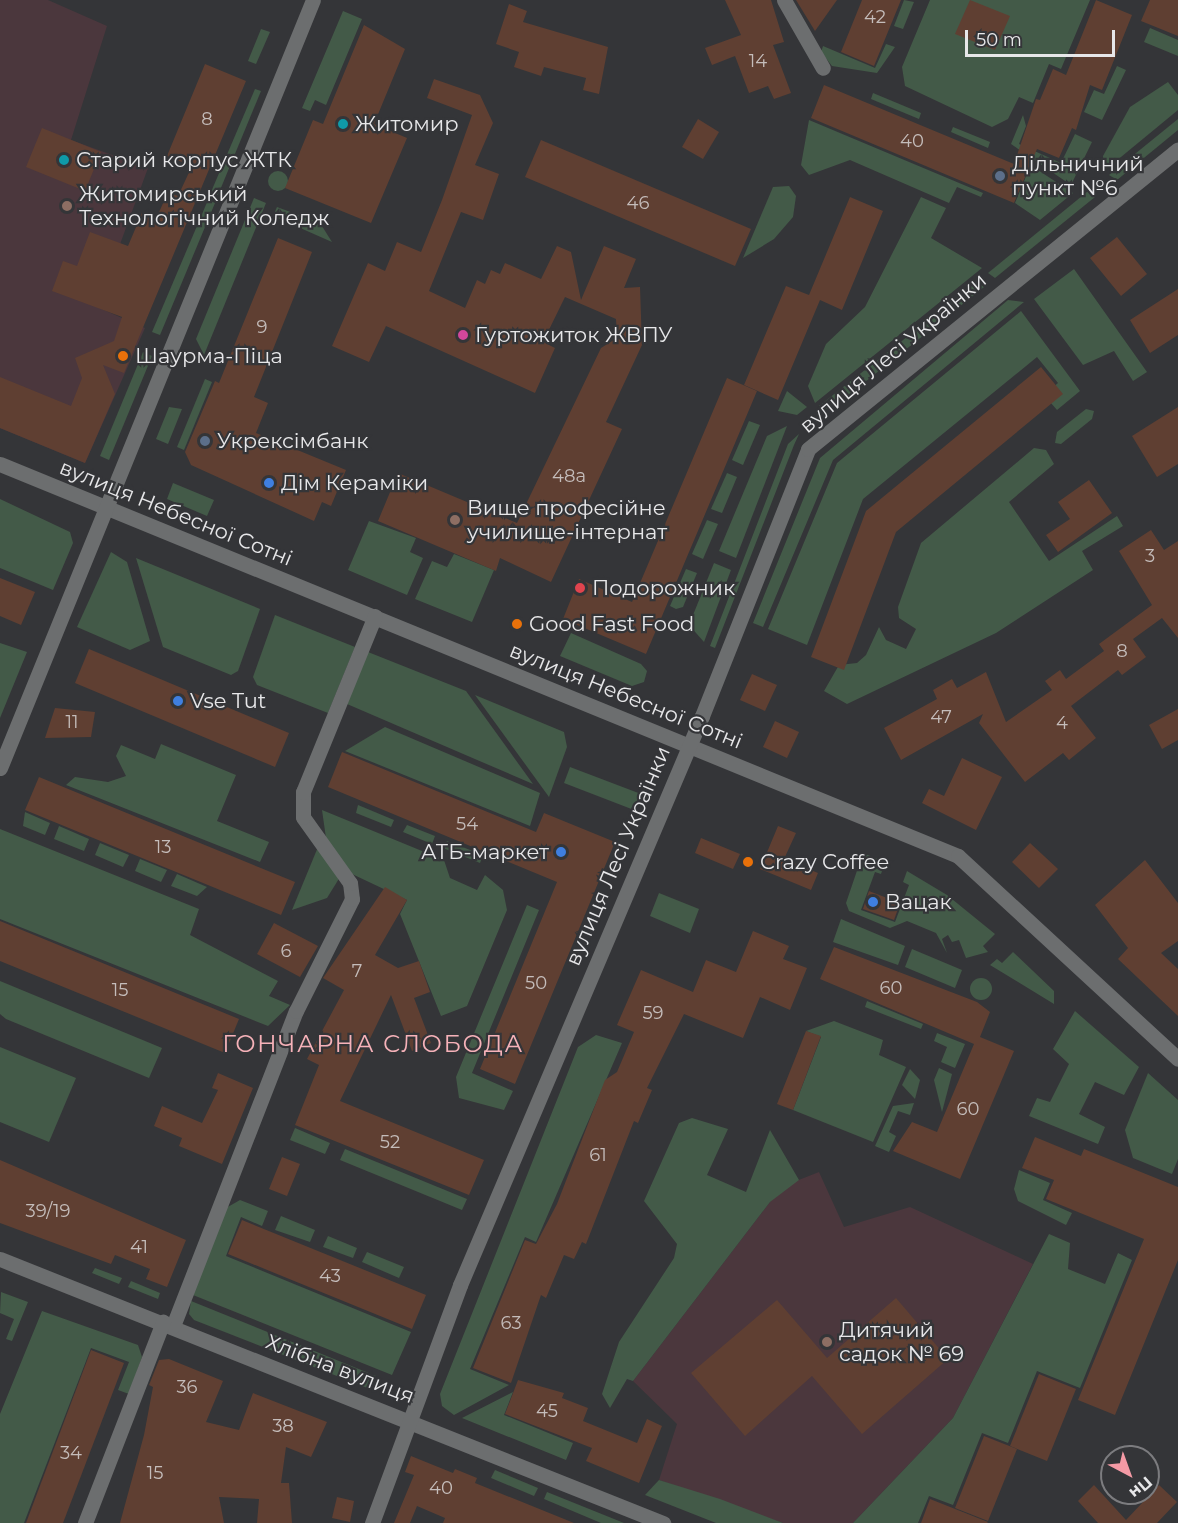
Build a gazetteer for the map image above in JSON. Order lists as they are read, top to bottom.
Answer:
{
  "streets": {
    "street": ["вулиця Лесі Українки", "вулиця Небесної Сотні", "Хлібна вулиця"]
  },
  "crossings": [
    ["вулиця Лесі Українки", "вулиця Небесної Сотні"],
    ["вулиця Лесі Українки", "Хлібна вулиця"]
  ],
  "districts": ["ГОНЧАРНА СЛОБОДА"],
  "places": [
    "Житомир",
    "Старий корпус ЖТК",
    "Дільничний пункт №6",
    "Житомирський Технологічний Коледж",
    "Гуртожиток ЖВПУ",
    "Шаурма-Піца",
    "Укрексімбанк",
    "Дім Кераміки",
    "Вище професійне училище-інтернат",
    "Подорожник",
    "Good Fast Food",
    "Vse Tut",
    "АТБ-маркет",
    "Crazy Coffee",
    "Вацак",
    "Дитячий садок № 69"
  ],
  "house_numbers": [
    "42",
    "14",
    "8",
    "40",
    "46",
    "9",
    "48а",
    "3",
    "8",
    "47",
    "11",
    "4",
    "54",
    "13",
    "6",
    "7",
    "50",
    "60",
    "15",
    "59",
    "60",
    "52",
    "61",
    "39/19",
    "41",
    "43",
    "63",
    "36",
    "45",
    "38",
    "34",
    "15",
    "40"
  ],
  "scale_bar": "50 m",
  "north": "bottom right"
}
